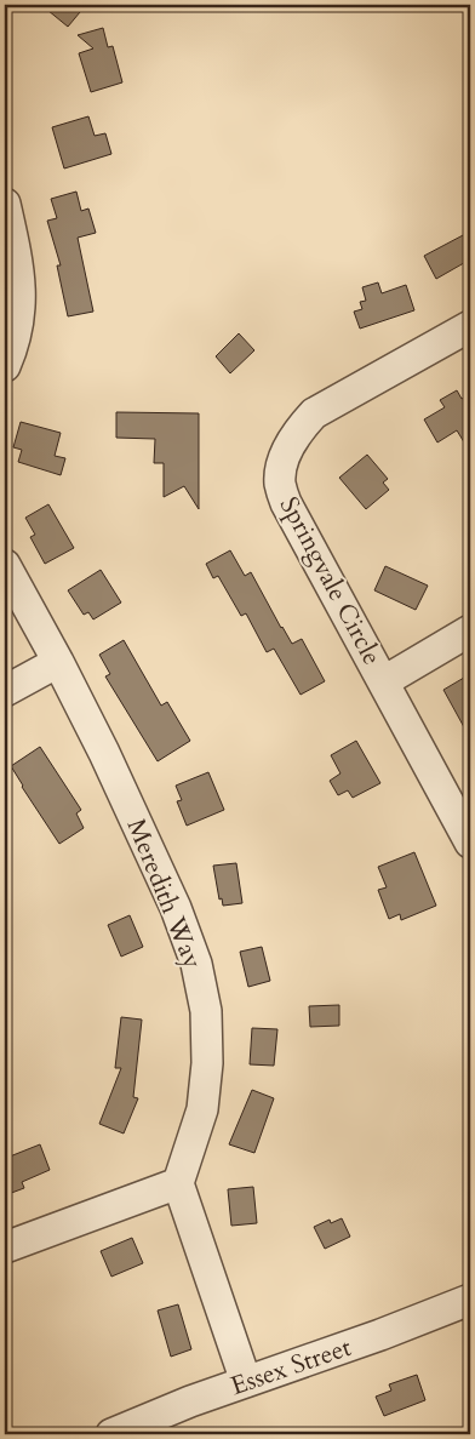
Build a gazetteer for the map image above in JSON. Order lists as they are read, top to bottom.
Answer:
{
  "streets": {
    "street": ["Springvale Circle", "Meredith Way", "Essex Street"]
  }
}
